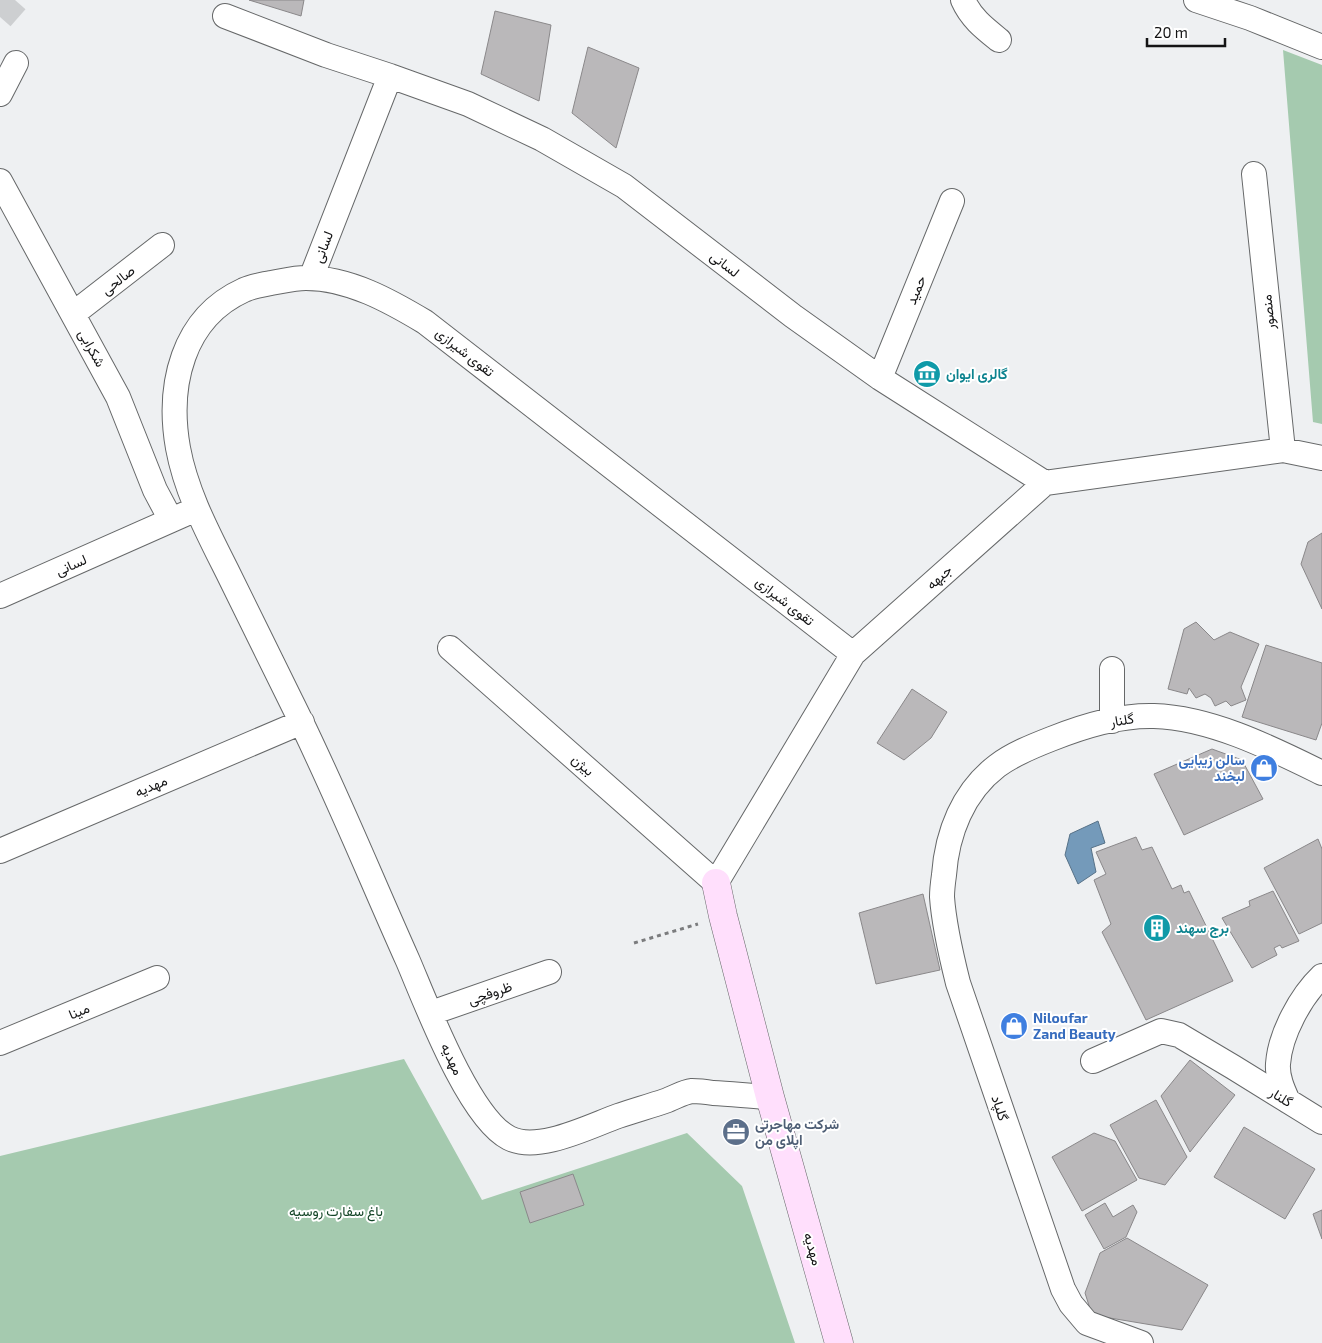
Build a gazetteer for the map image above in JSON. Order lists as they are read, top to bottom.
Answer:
{
  "streets": {
    "street": [
      "لسانی",
      "صالحی",
      "حمید",
      "منصور",
      "شکرابی",
      "تقوی شیرازی",
      "جبهه",
      "گلنار",
      "بیژن",
      "مهدیه",
      "ظروفچی",
      "مینا",
      "گلپاد"
    ]
  },
  "crossings": [
    ["لسانی", "حمید"],
    ["لسانی", "شکرابی"],
    ["لسانی", "تقوی شیرازی"],
    ["لسانی", "جبهه"],
    ["لسانی", "مهدیه"],
    ["صالحی", "شکرابی"],
    ["تقوی شیرازی", "جبهه"],
    ["تقوی شیرازی", "مهدیه"],
    ["جبهه", "بیژن"],
    ["جبهه", "مهدیه"],
    ["گلنار", "گلپاد"],
    ["بیژن", "مهدیه"],
    ["مهدیه", "ظروفچی"]
  ],
  "parks": ["باغ سفارت روسیه"],
  "places": {
    "museum": ["گالری ایوان"],
    "shop": ["سالن زیبایی لبخند", "Niloufar Zand Beauty"],
    "building": ["برج سهند"],
    "office": ["شرکت مهاجرتی اپلای من"]
  },
  "scale_bar": "20 m"
}
